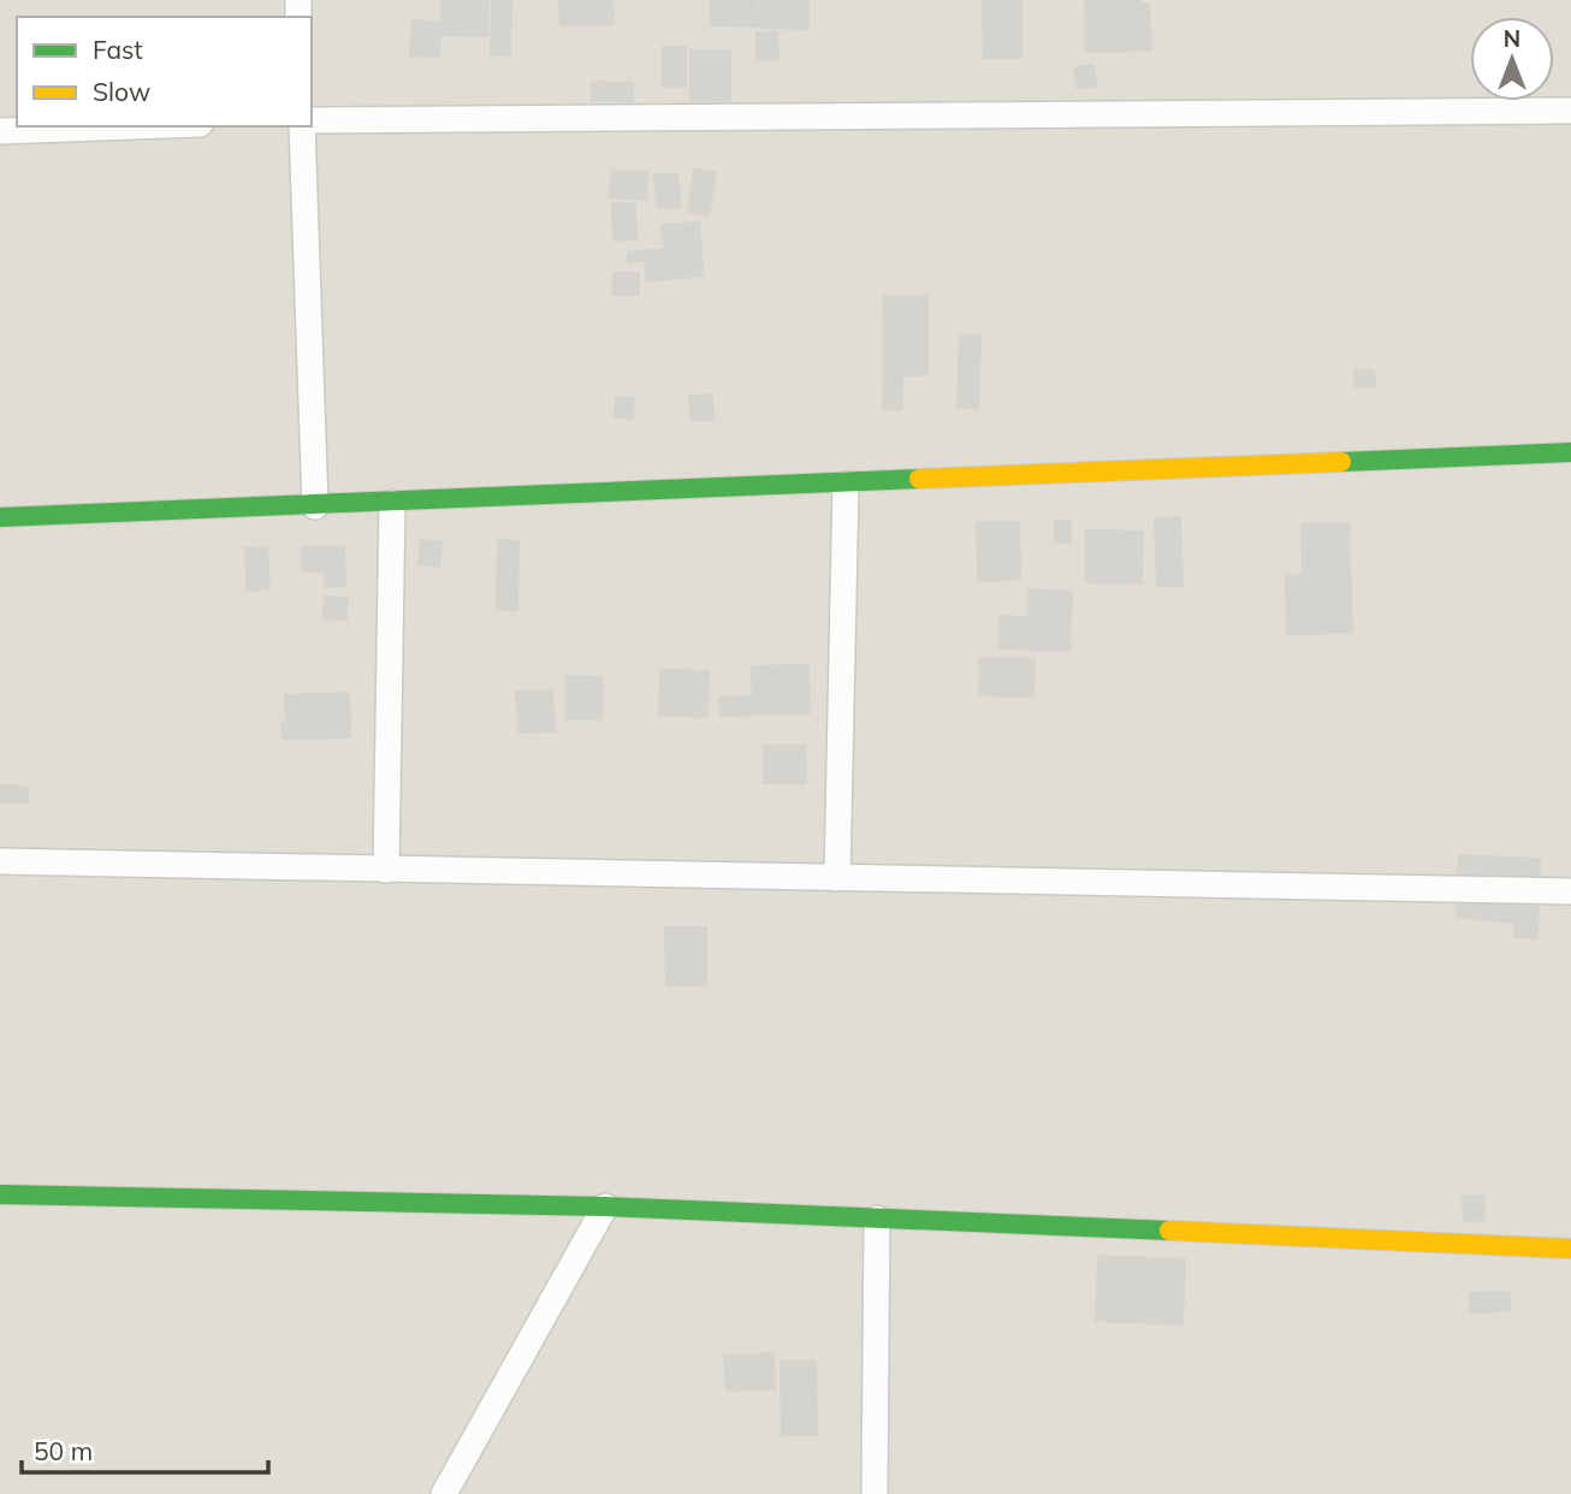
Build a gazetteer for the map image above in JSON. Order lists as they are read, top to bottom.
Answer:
{
  "legend": ["Fast", "Slow"],
  "scale_bar": "50 m",
  "north": "top"
}
